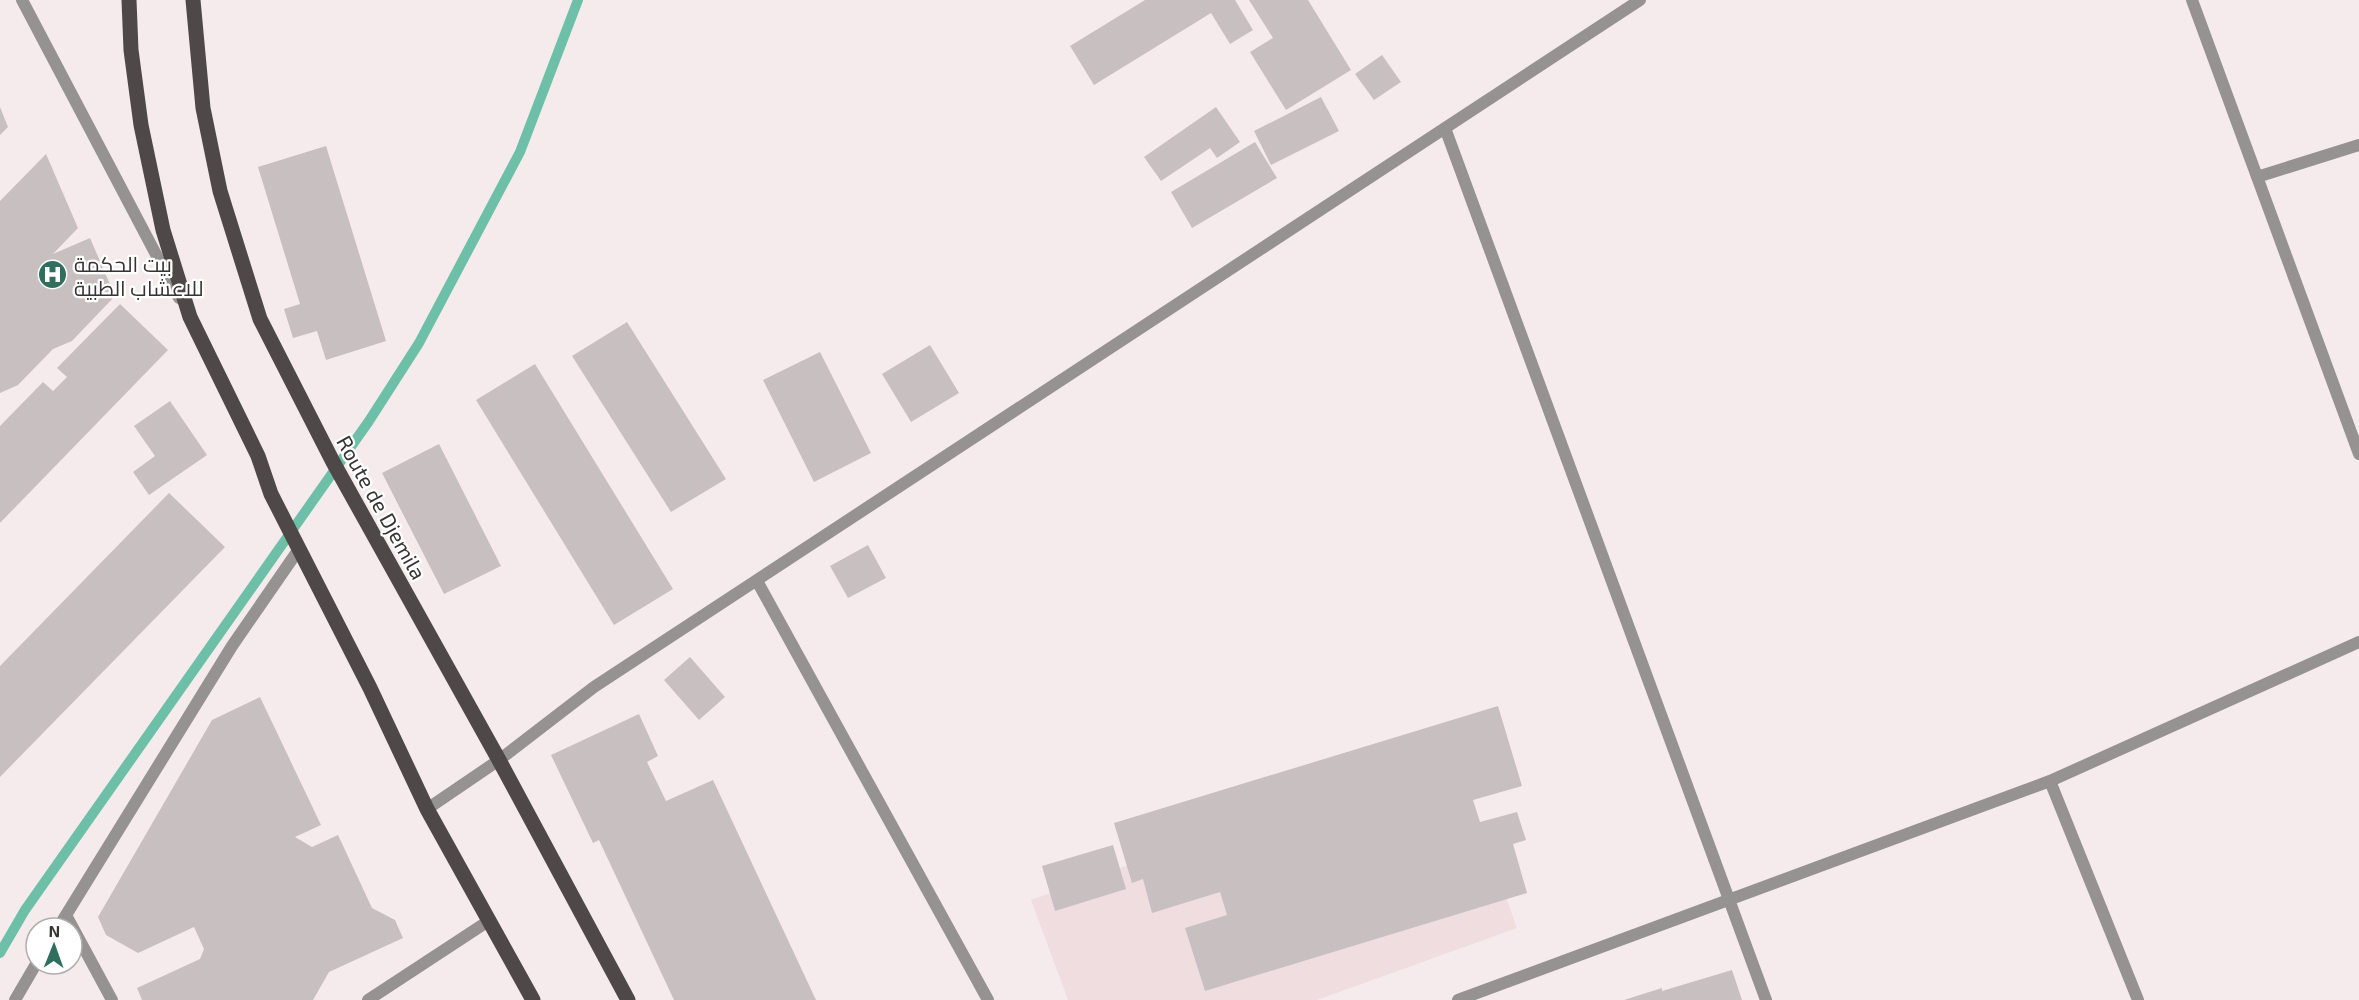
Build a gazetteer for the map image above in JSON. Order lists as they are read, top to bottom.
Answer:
{
  "streets": {
    "main road": ["Route de Djemila"]
  },
  "places": {
    "hospital": ["بيت الحكمة للاعشاب الطبية"]
  },
  "north": "top"
}
